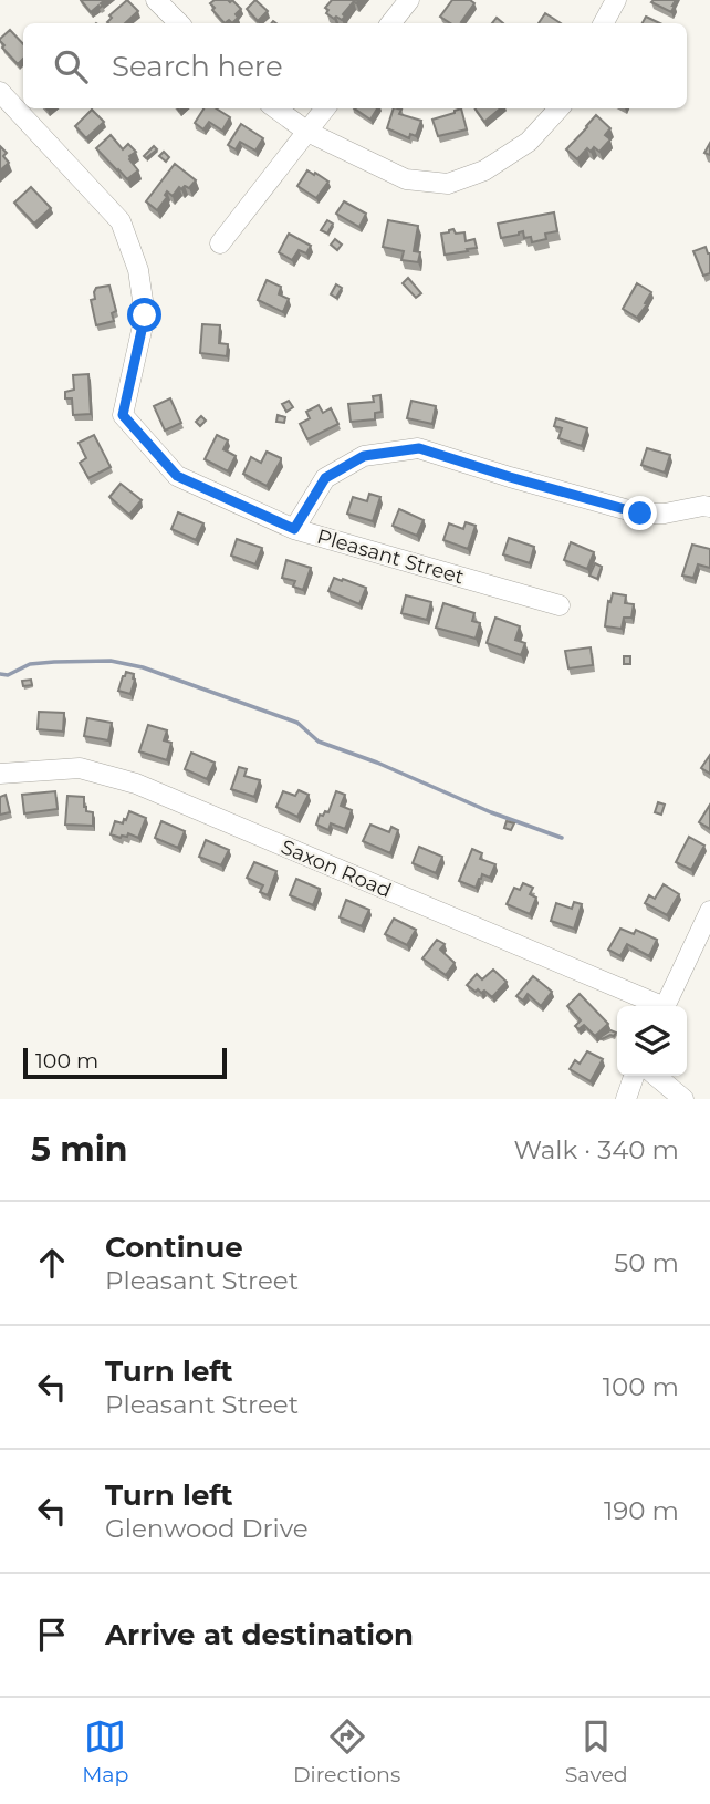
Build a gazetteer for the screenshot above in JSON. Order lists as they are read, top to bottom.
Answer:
{
  "streets": {
    "street": ["Pleasant Street", "Saxon Road"]
  },
  "scale_bar": "100 m",
  "page": {
    "search": "Search here",
    "scale": "100 m",
    "heading": ["5 min", "Walk · 340 m"],
    "list": [
      ["Continue", "Pleasant Street", "50 m"],
      ["Turn left", "Pleasant Street", "100 m"],
      ["Turn left", "Glenwood Drive", "190 m"],
      "Arrive at destination"
    ],
    "nav": ["Map", "Directions", "Saved"]
  }
}
